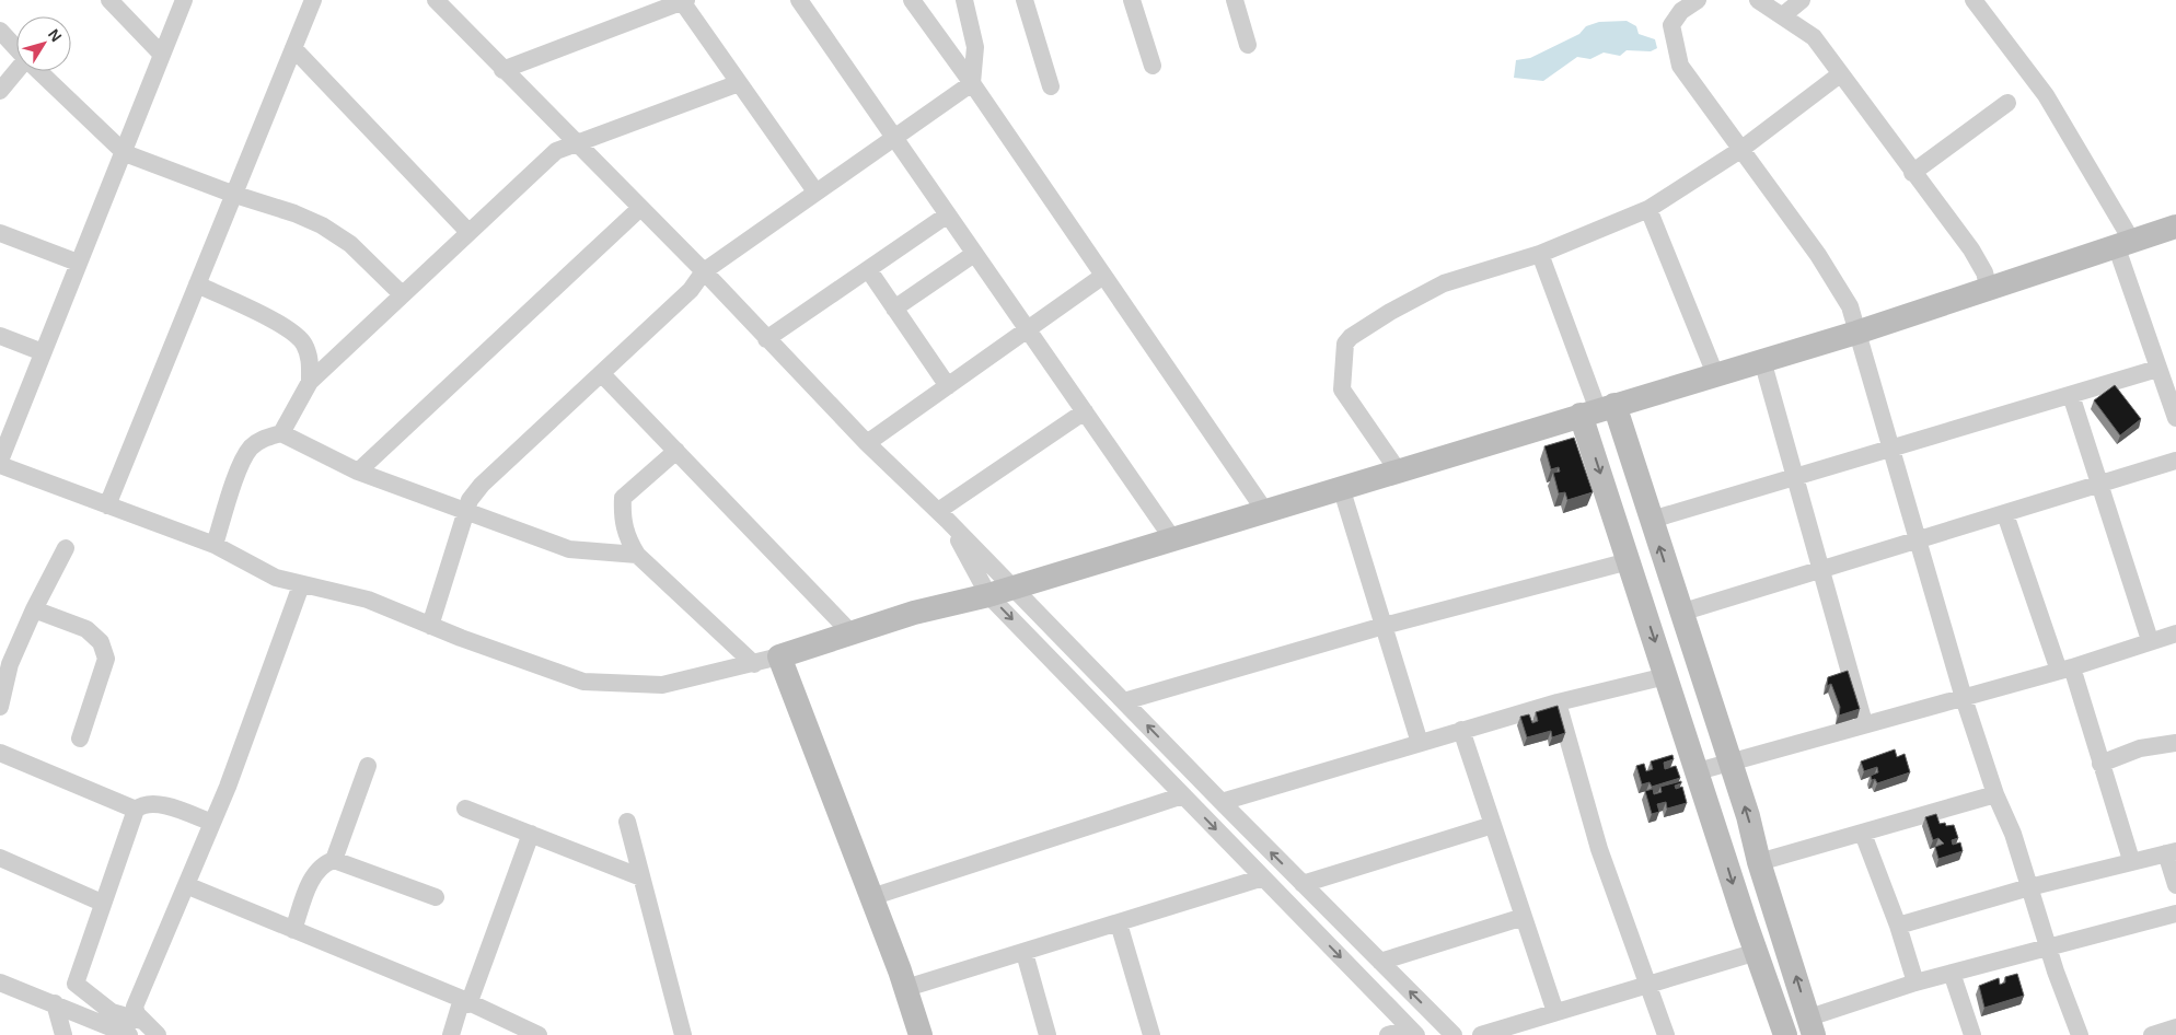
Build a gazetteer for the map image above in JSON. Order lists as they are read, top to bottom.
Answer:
{
  "north": "top right"
}
